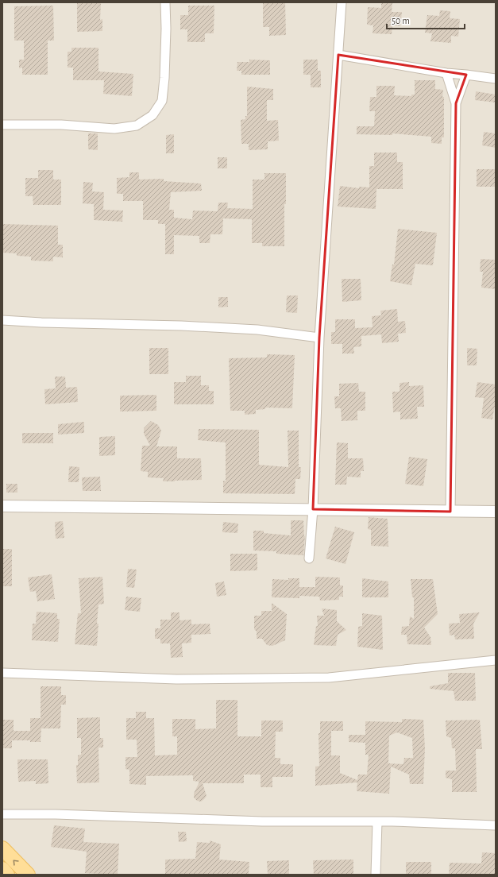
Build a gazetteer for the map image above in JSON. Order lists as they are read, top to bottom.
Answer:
{
  "scale_bar": "50 m"
}
